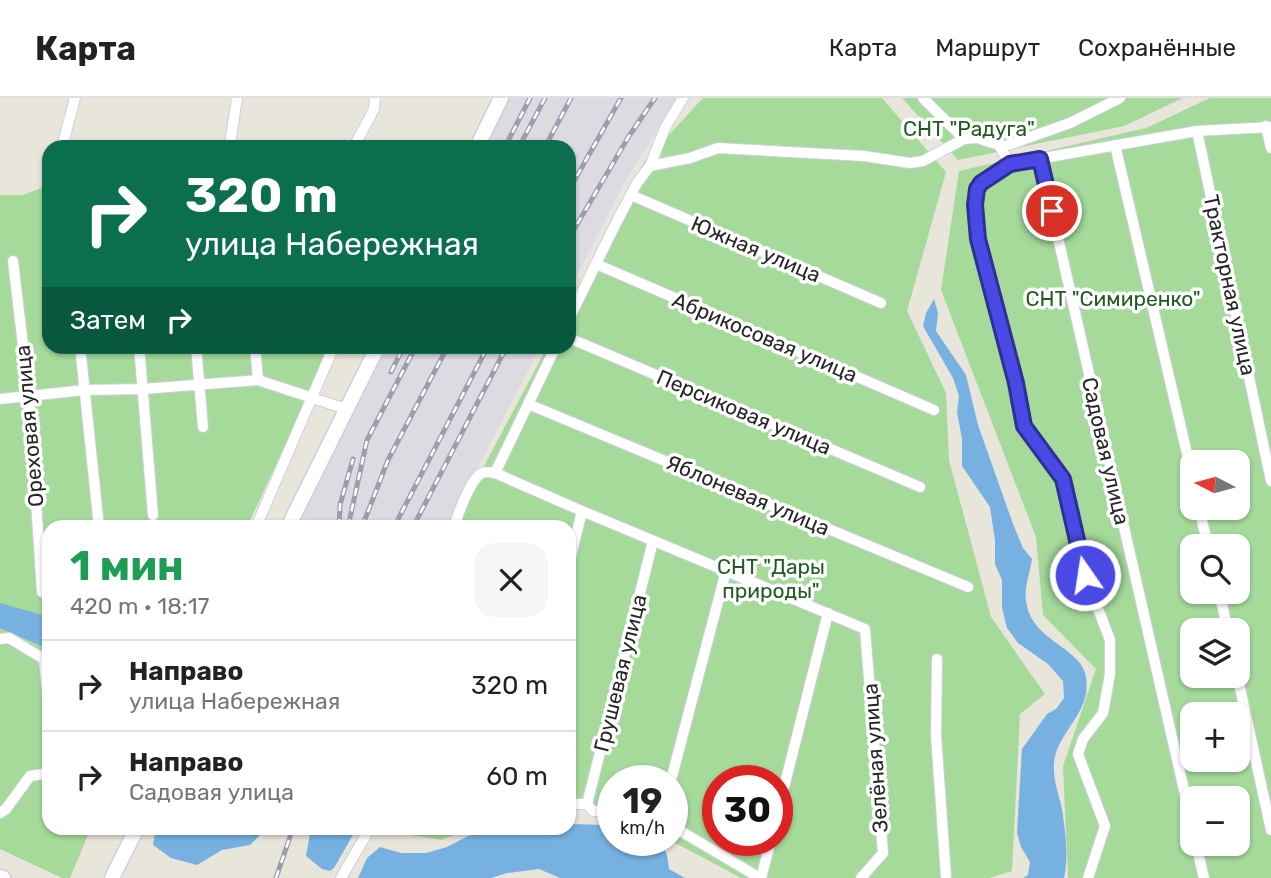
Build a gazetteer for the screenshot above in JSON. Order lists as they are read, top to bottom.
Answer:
{
  "streets": {
    "street": [
      "Южная улица",
      "Тракторная улица",
      "Абрикосовая улица",
      "Персиковая улица",
      "Ореховая улица",
      "Садовая улица",
      "Яблоневая улица",
      "Грушевая улица",
      "Зелёная улица"
    ]
  },
  "parks": ["СНТ \"Радуга\"", "СНТ \"Симиренко\"", "СНТ \"Дары природы\""],
  "north": "left",
  "page": {
    "header": "Карта",
    "nav": ["Карта", "Маршрут", "Сохранённые"],
    "turn": ["320 m", "улица Набережная"],
    "then": "Затем",
    "map_buttons": ["+", "−"],
    "heading": ["1 мин", "420 m · 18:17"],
    "list": [
      {
        "name": "Направо",
        "note": "улица Набережная",
        "value": "320 m"
      },
      {
        "name": "Направо",
        "note": "Садовая улица",
        "value": "60 m"
      }
    ],
    "speed": "19 km/h",
    "limit": "30"
  }
}
